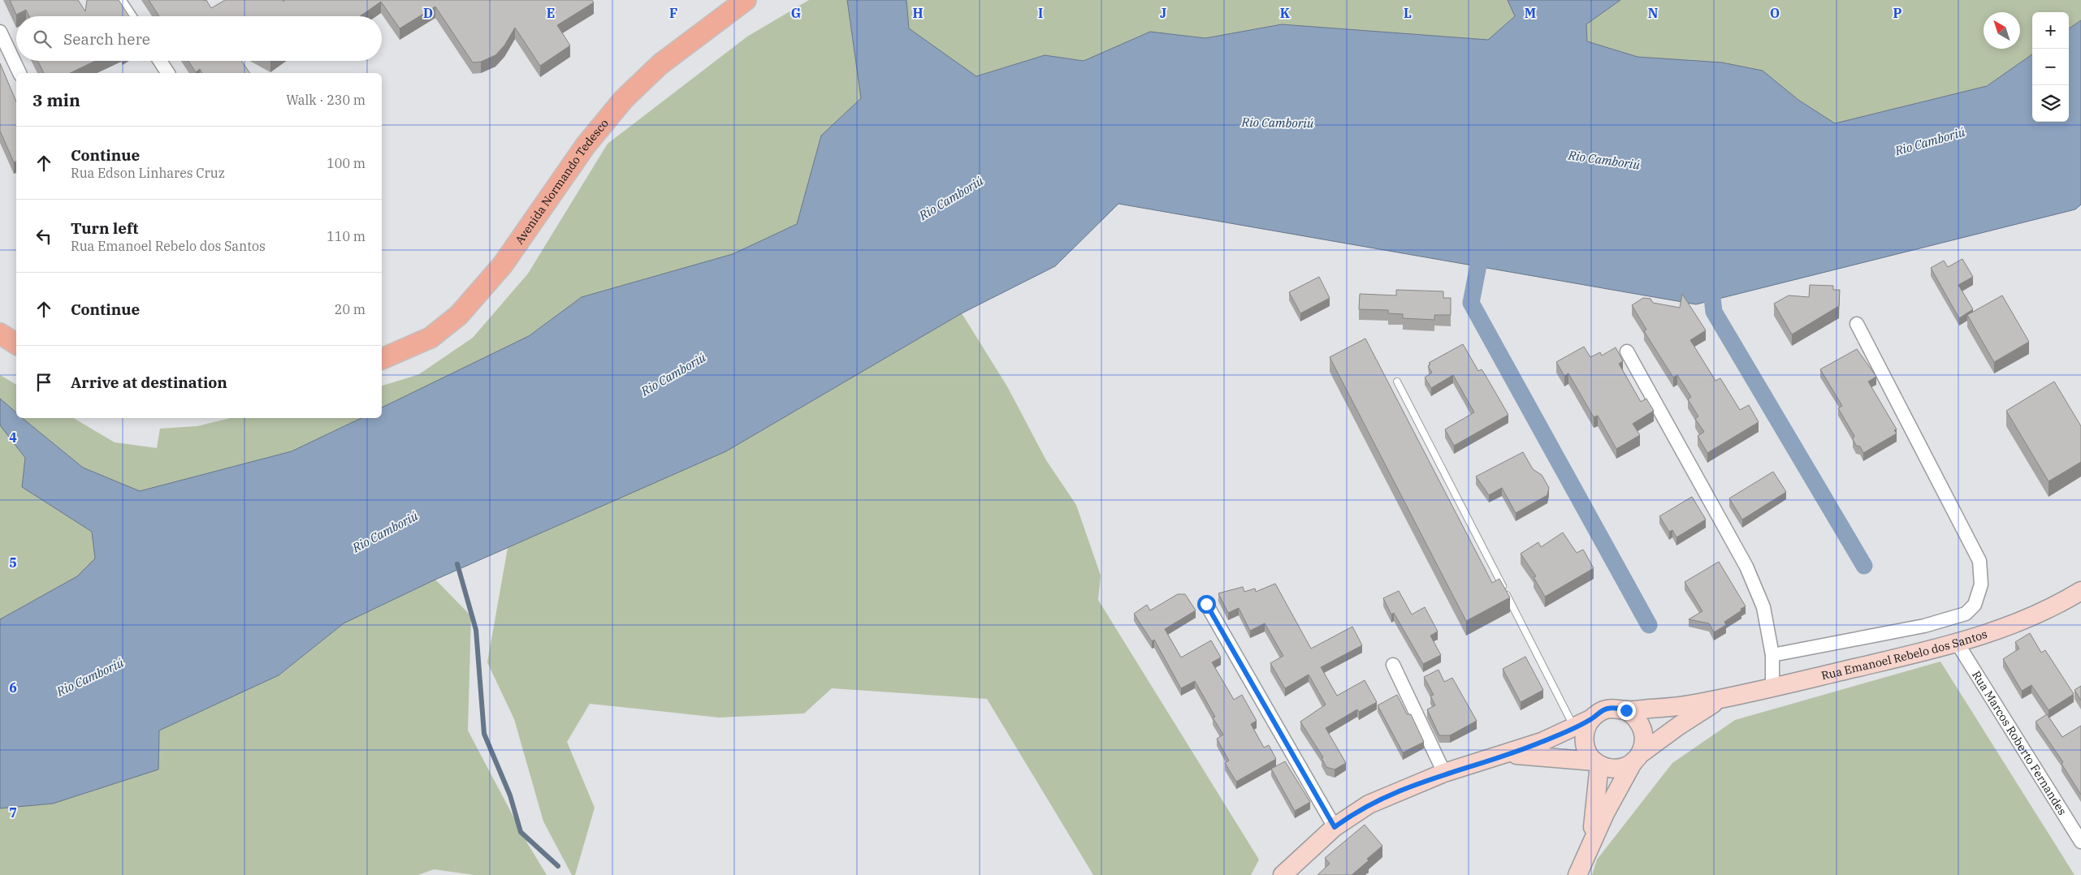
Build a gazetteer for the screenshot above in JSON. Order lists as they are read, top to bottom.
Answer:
{
  "streets": {
    "main road": ["Avenida Normando Tedesco", "Rua Emanoel Rebelo dos Santos"],
    "street": ["Rua Marcos Roberto Fernandes"]
  },
  "crossings": [
    ["Rua Emanoel Rebelo dos Santos", "Rua Marcos Roberto Fernandes"]
  ],
  "water": ["Rio Camboriú"],
  "north": "top left",
  "page": {
    "map_buttons": ["+", "−"],
    "search": "Search here",
    "heading": ["3 min", "Walk · 230 m"],
    "list": [
      ["Continue", "Rua Edson Linhares Cruz", "100 m"],
      ["Turn left", "Rua Emanoel Rebelo dos Santos", "110 m"],
      ["Continue", "20 m"],
      "Arrive at destination"
    ]
  },
  "grid": {
    "columns": [
      "D",
      "E",
      "F",
      "G",
      "H",
      "I",
      "J",
      "K",
      "L",
      "M",
      "N",
      "O",
      "P"
    ],
    "rows": [
      "4",
      "5",
      "6",
      "7"
    ]
  }
}
